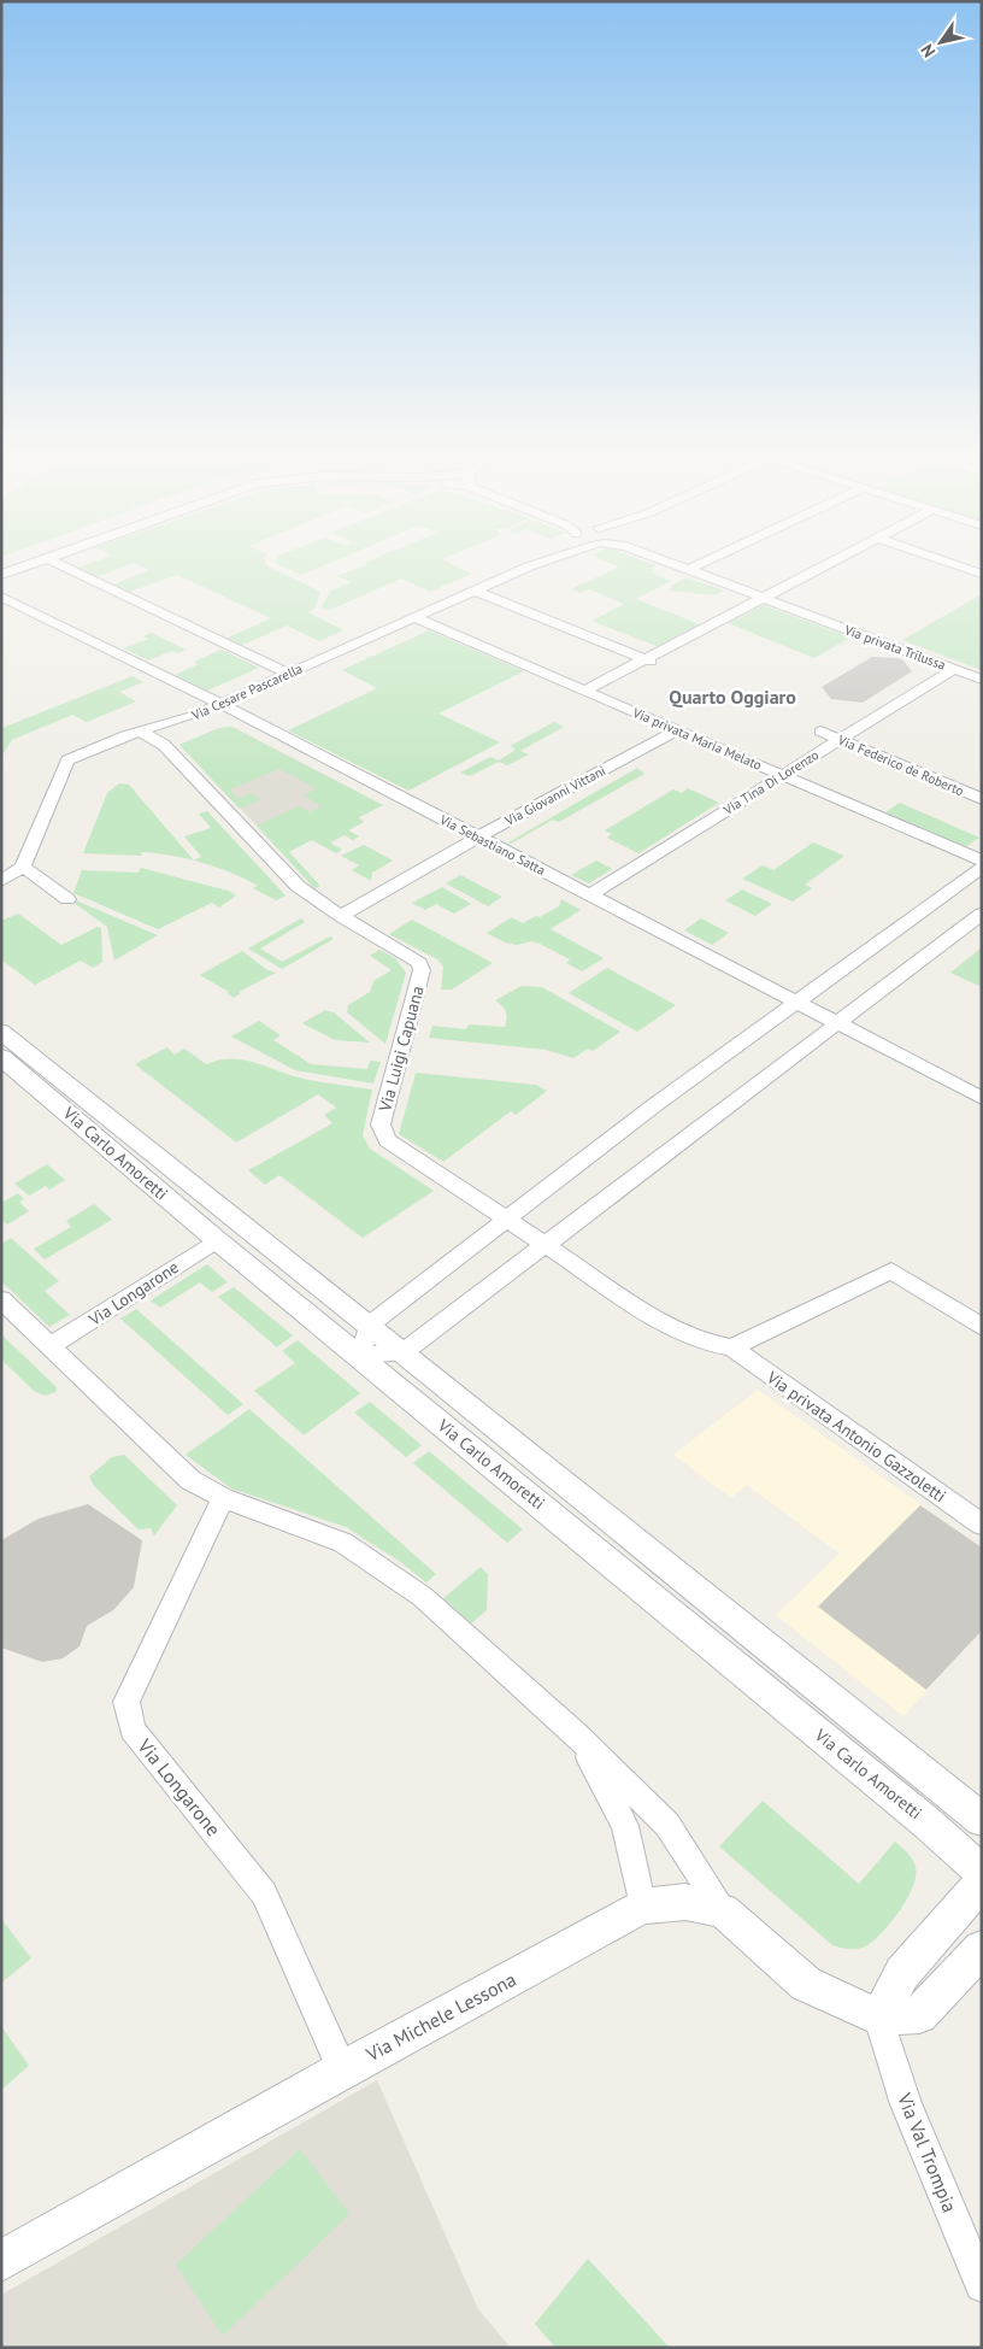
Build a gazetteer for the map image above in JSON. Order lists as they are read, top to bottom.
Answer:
{
  "streets": {
    "street": [
      "Via privata Trilussa",
      "Via Cesare Pascarella",
      "Via privata Maria Melato",
      "Via Federico de Roberto",
      "Via Tina Di Lorenzo",
      "Via Giovanni Vittani",
      "Via Sebastiano Satta",
      "Via Luigi Capuana",
      "Via Carlo Amoretti",
      "Via Longarone",
      "Via privata Antonio Gazzoletti",
      "Via Michele Lessona",
      "Via Val Trompia"
    ]
  },
  "crossings": [
    ["Via privata Trilussa", "Via Tina Di Lorenzo"],
    ["Via Cesare Pascarella", "Via privata Maria Melato"],
    ["Via Cesare Pascarella", "Via Sebastiano Satta"],
    ["Via Cesare Pascarella", "Via Luigi Capuana"],
    ["Via privata Maria Melato", "Via Tina Di Lorenzo"],
    ["Via privata Maria Melato", "Via Giovanni Vittani"],
    ["Via Federico de Roberto", "Via Tina Di Lorenzo"],
    ["Via Tina Di Lorenzo", "Via Sebastiano Satta"],
    ["Via Giovanni Vittani", "Via Sebastiano Satta"],
    ["Via Giovanni Vittani", "Via Luigi Capuana"],
    ["Via Luigi Capuana", "Via privata Antonio Gazzoletti"],
    ["Via Carlo Amoretti", "Via Longarone"],
    ["Via Longarone", "Via Michele Lessona"],
    ["Via Michele Lessona", "Via Val Trompia"]
  ],
  "districts": ["Quarto Oggiaro"],
  "north": "bottom left"
}
